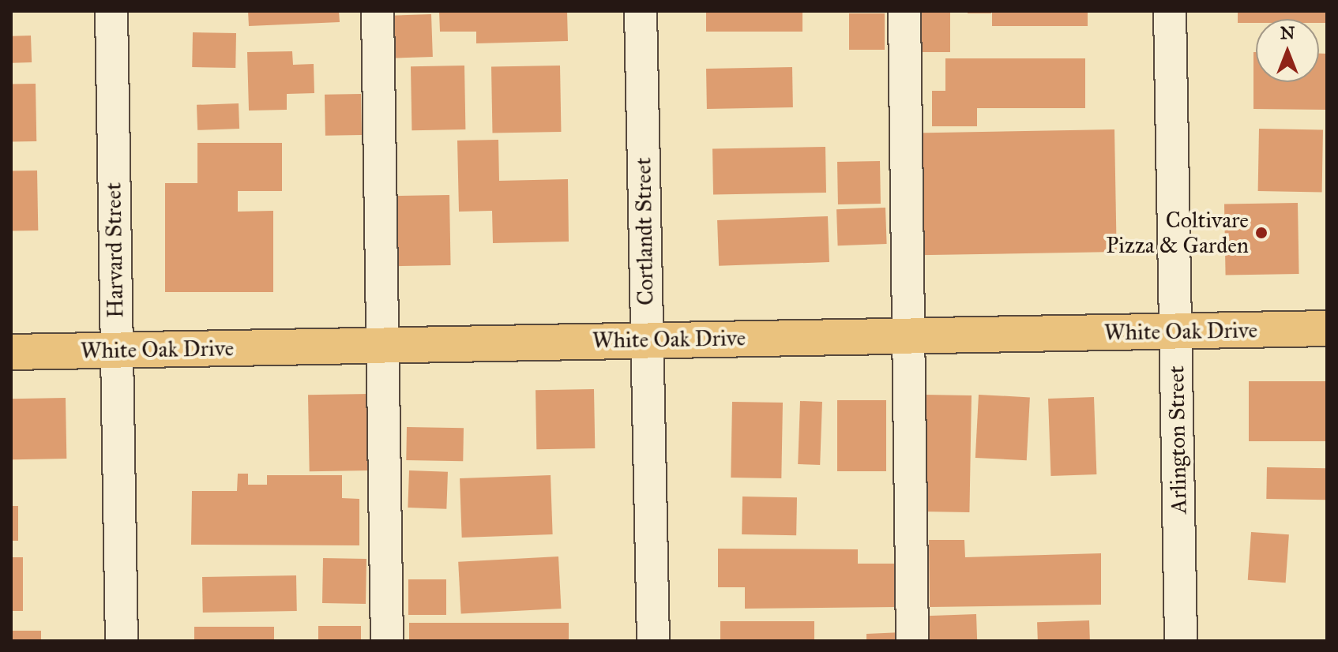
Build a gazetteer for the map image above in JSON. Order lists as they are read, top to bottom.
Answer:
{
  "streets": {
    "main road": ["White Oak Drive"],
    "street": ["Cortlandt Street", "Harvard Street", "Arlington Street"]
  },
  "crossings": [
    ["Cortlandt Street", "White Oak Drive"],
    ["Harvard Street", "White Oak Drive"],
    ["White Oak Drive", "Arlington Street"]
  ],
  "places": ["Coltivare Pizza & Garden"],
  "north": "top"
}
